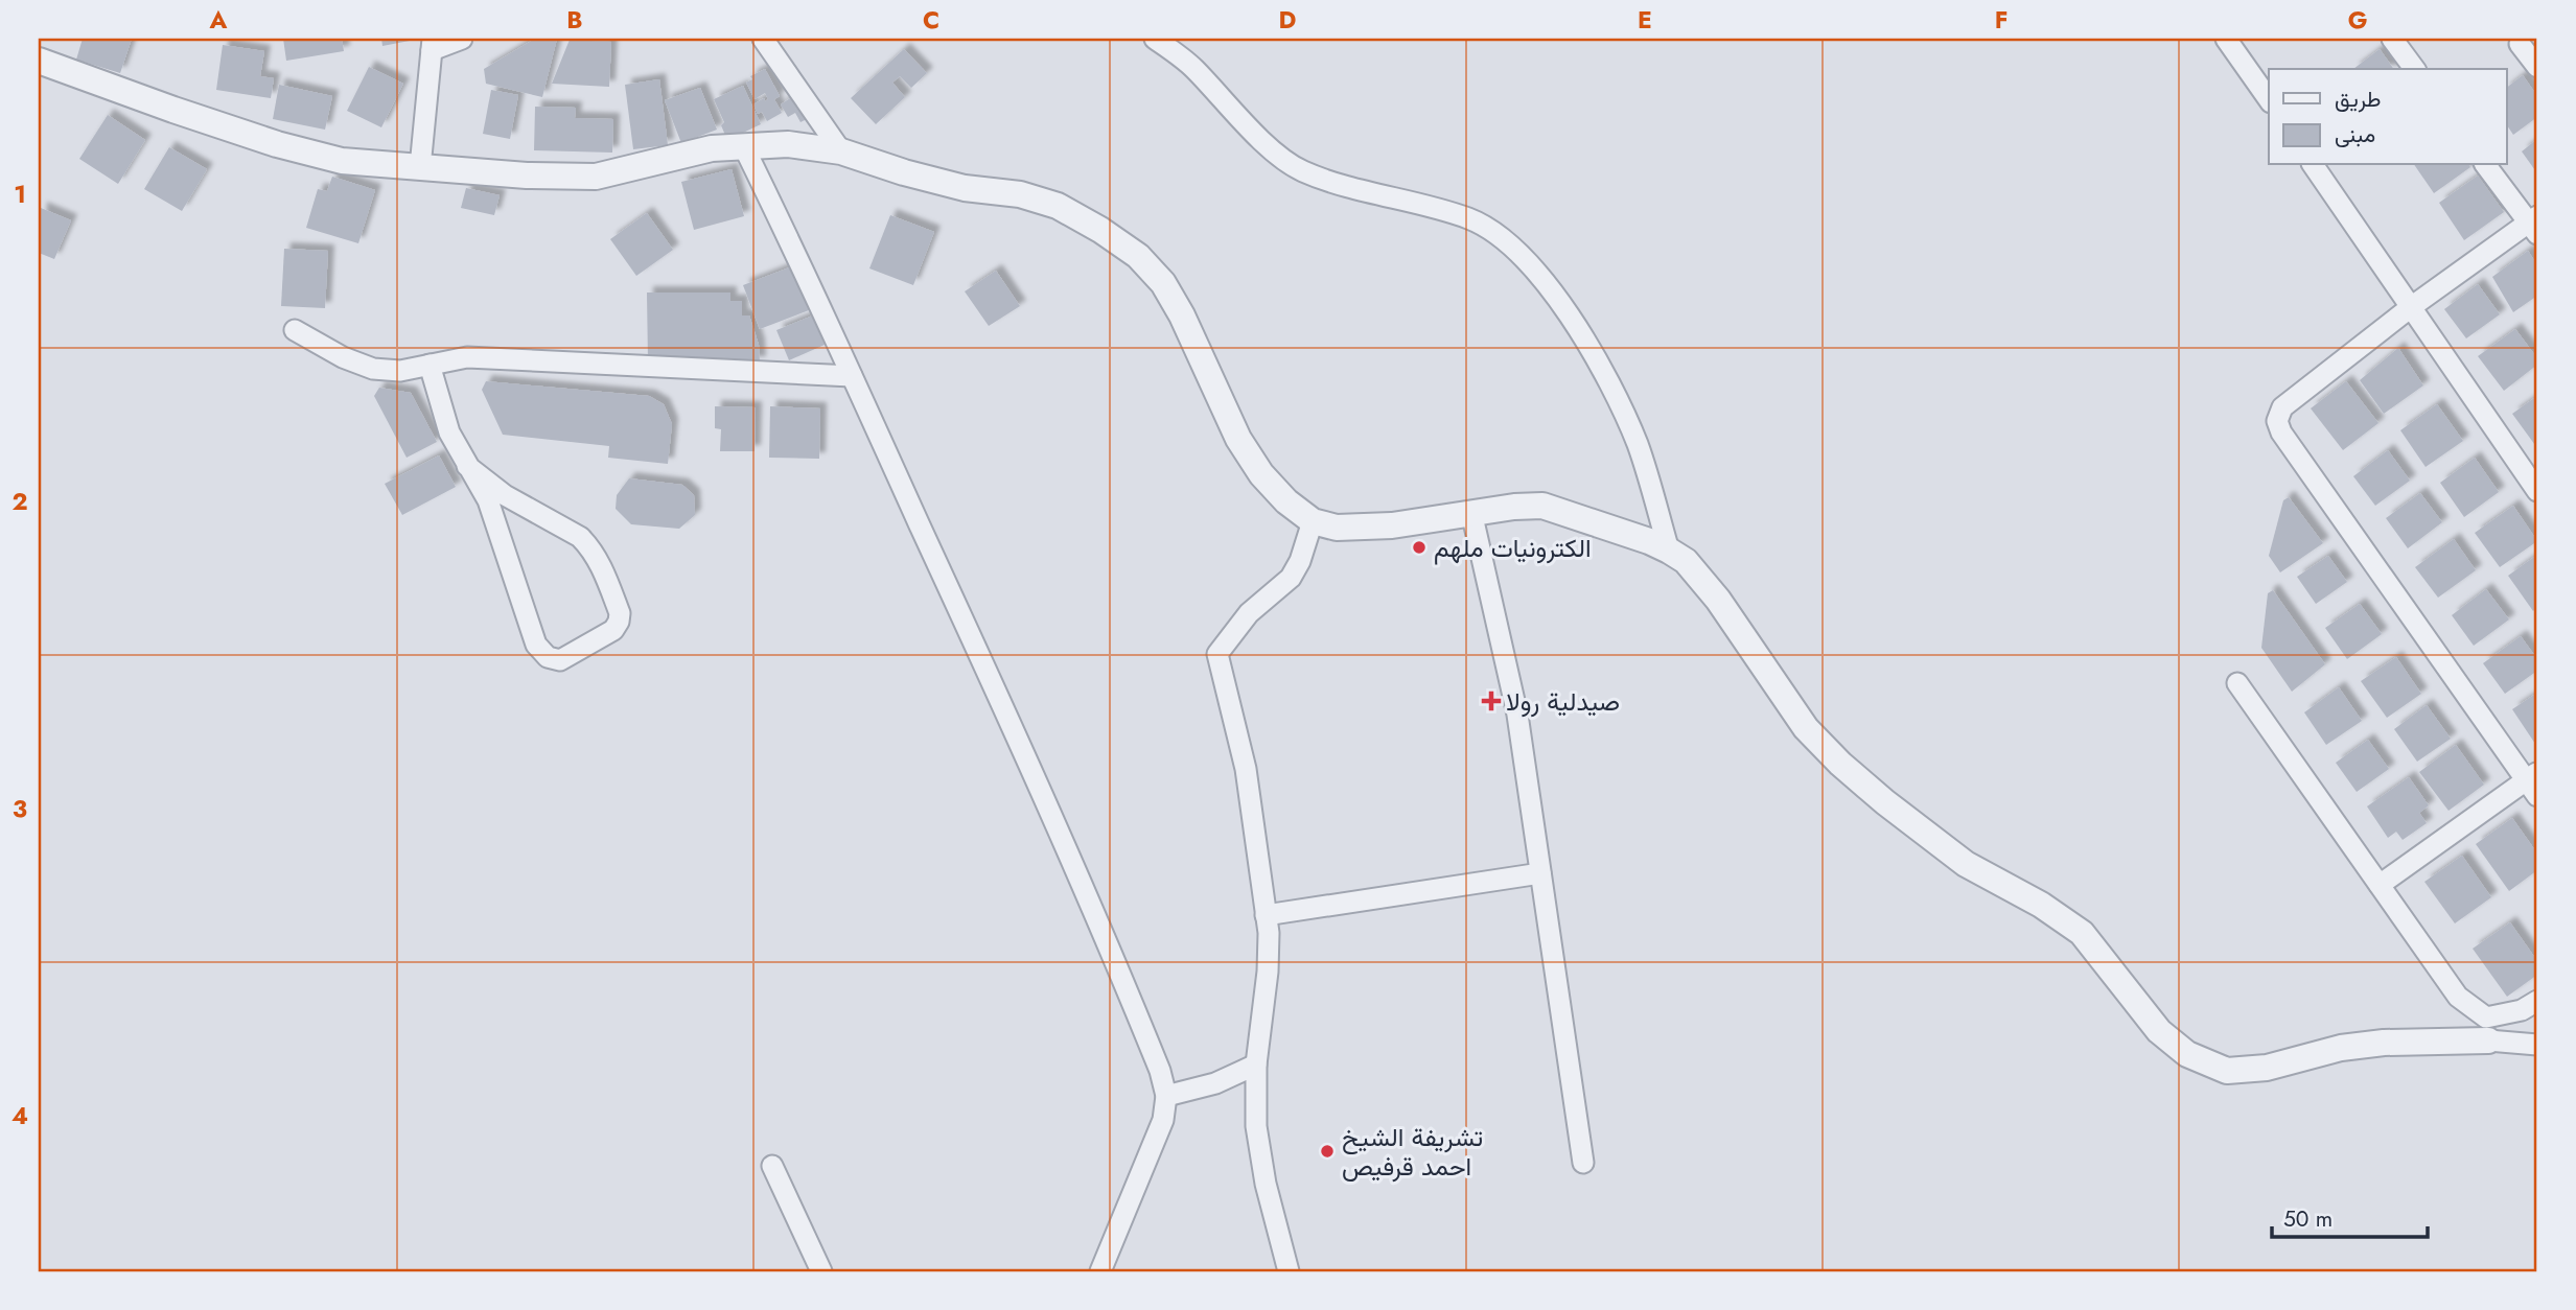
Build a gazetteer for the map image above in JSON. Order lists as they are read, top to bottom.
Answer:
{
  "places": {
    "other": ["الكترونيات ملهم", "تشريفة الشيخ احمد قرفيص"],
    "health": ["صيدلية رولا"]
  },
  "legend": ["طريق", "مبنى"],
  "scale_bar": "50 m",
  "grid": {
    "columns": [
      "A",
      "B",
      "C",
      "D",
      "E",
      "F",
      "G"
    ],
    "rows": [
      "1",
      "2",
      "3",
      "4"
    ]
  }
}
